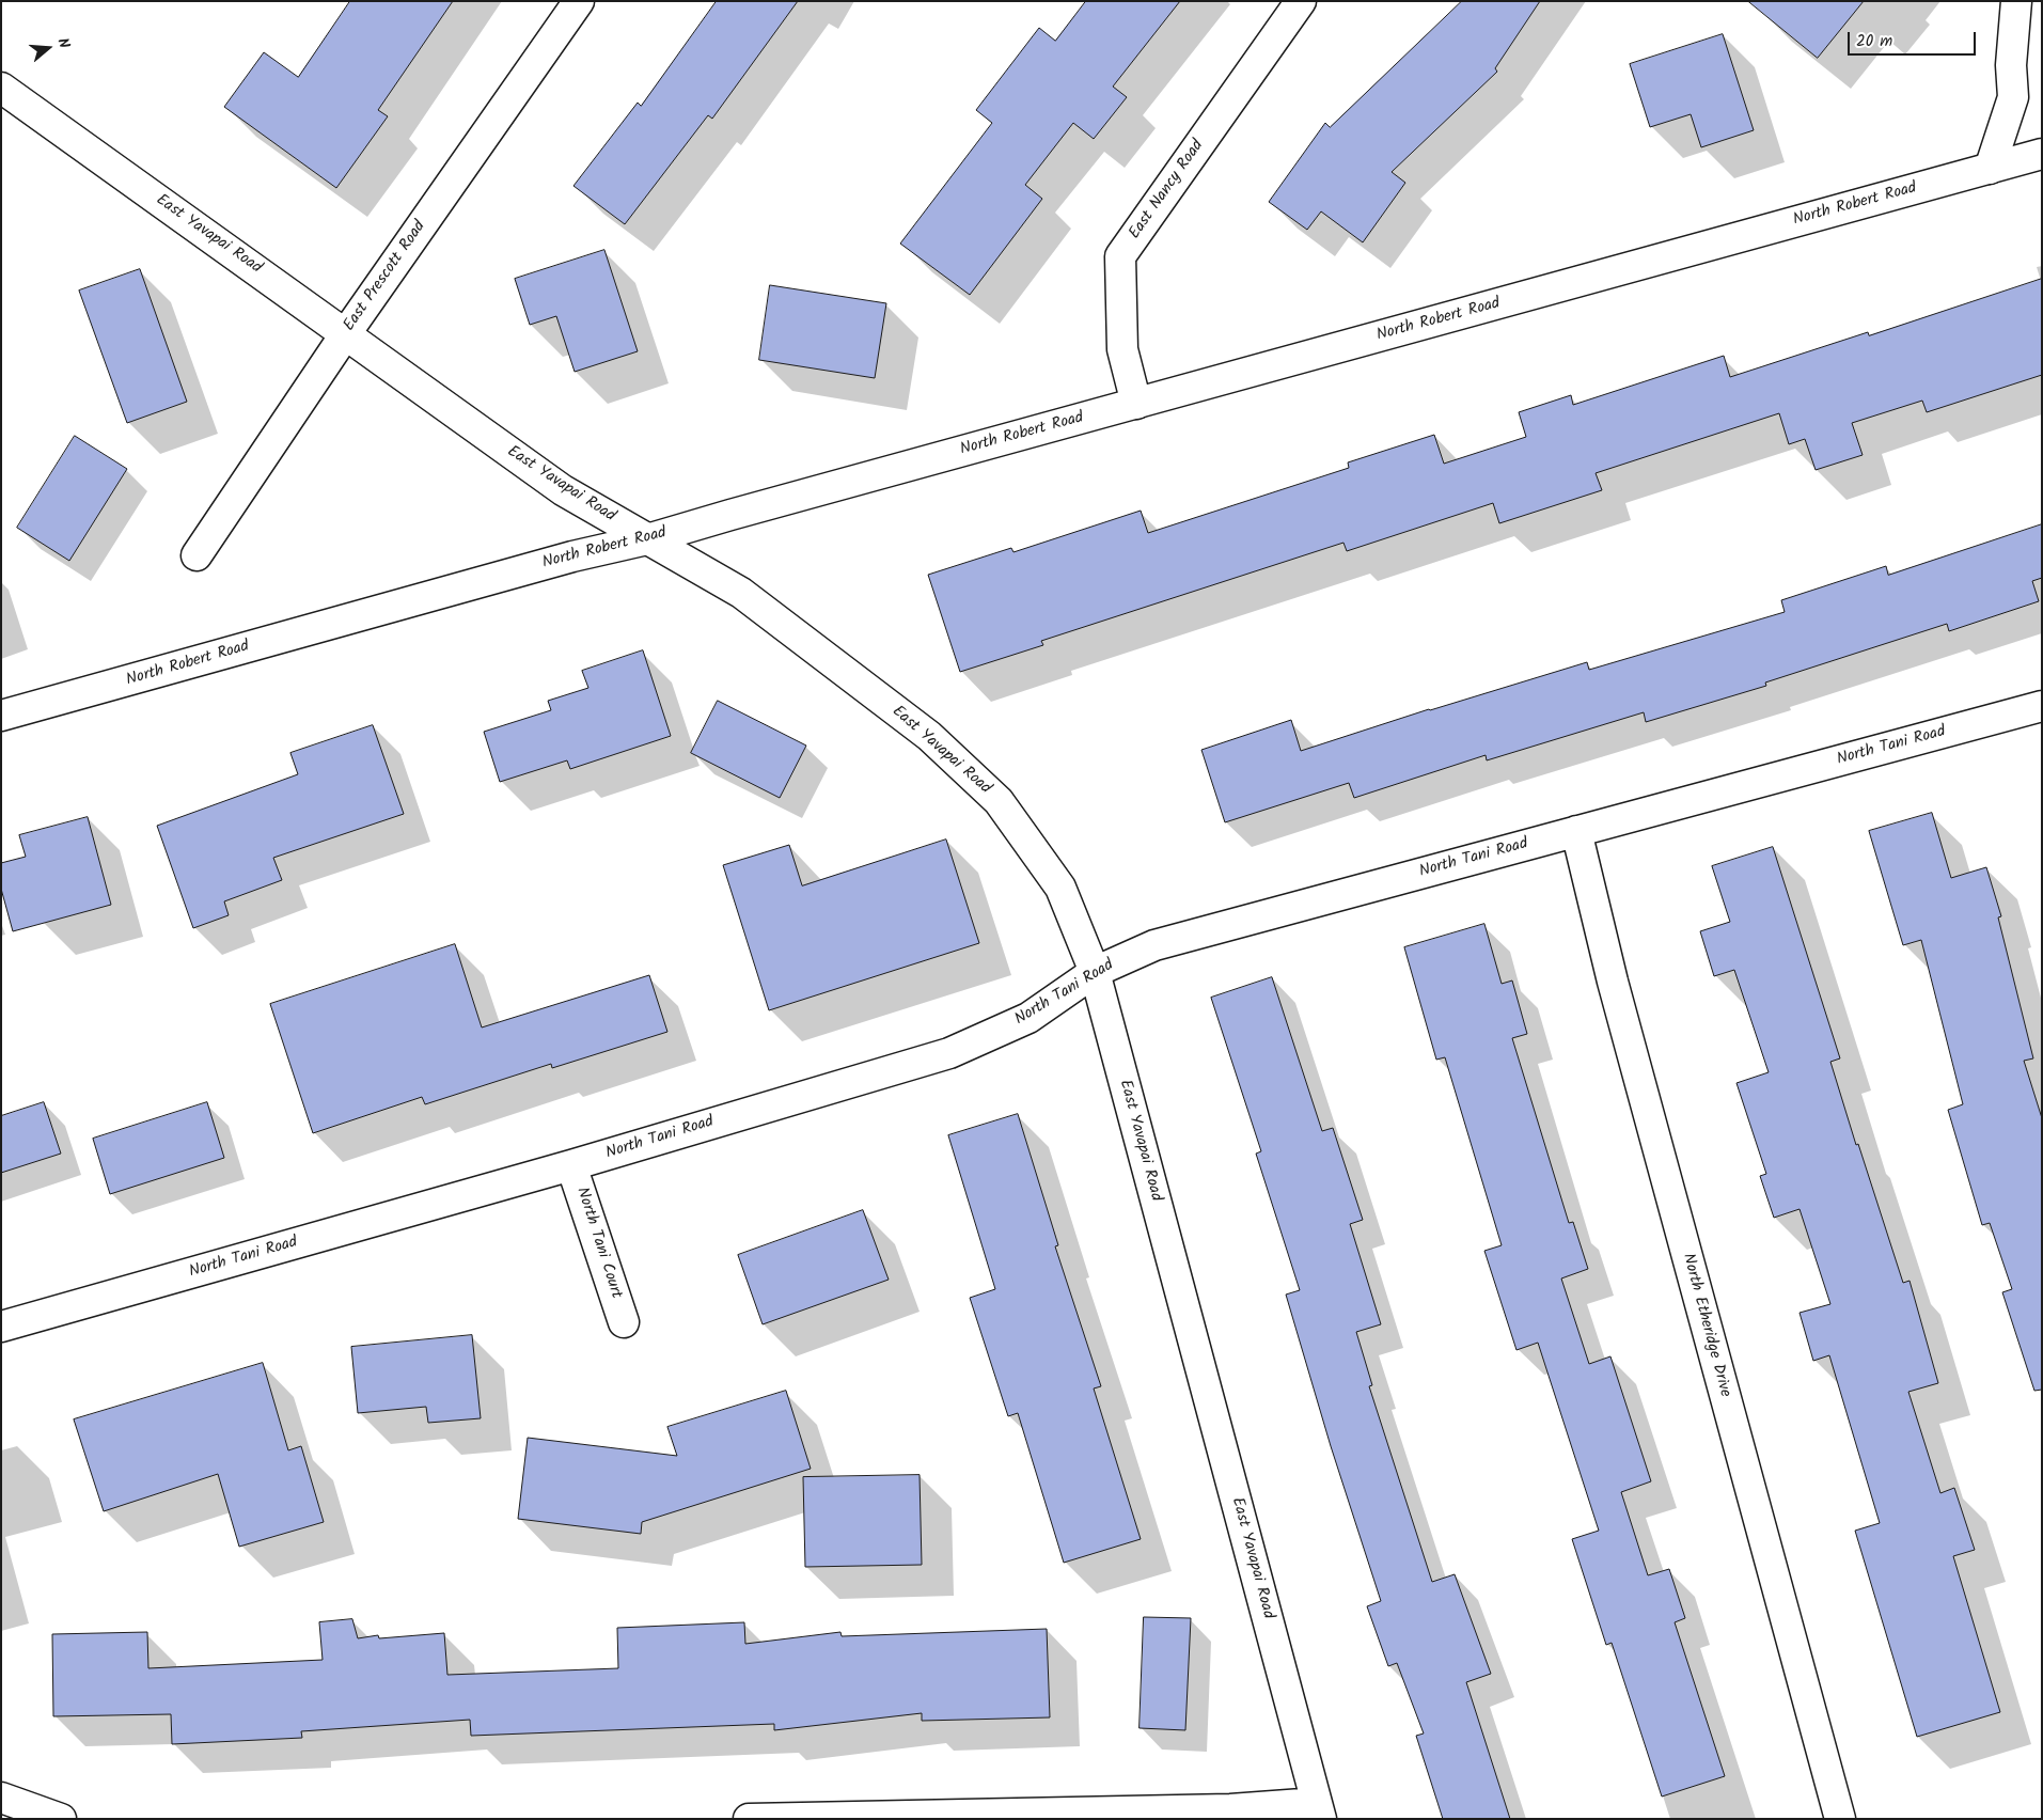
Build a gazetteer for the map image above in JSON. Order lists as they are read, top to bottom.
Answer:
{
  "streets": {
    "street": [
      "East Nancy Road",
      "North Robert Road",
      "East Yavapai Road",
      "East Prescott Road",
      "North Tani Road",
      "North Tani Court",
      "North Etheridge Drive"
    ]
  },
  "crossings": [
    ["East Nancy Road", "North Robert Road"],
    ["North Robert Road", "East Yavapai Road"],
    ["East Yavapai Road", "East Prescott Road"],
    ["East Yavapai Road", "North Tani Road"],
    ["North Tani Road", "North Tani Court"],
    ["North Tani Road", "North Etheridge Drive"]
  ],
  "scale_bar": "20 m",
  "north": "right"
}
